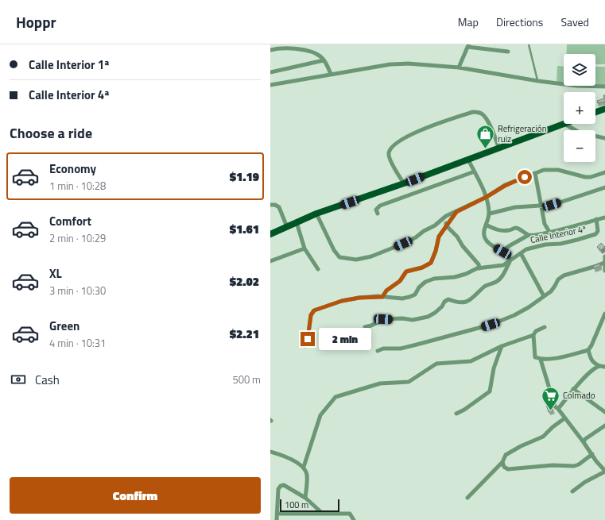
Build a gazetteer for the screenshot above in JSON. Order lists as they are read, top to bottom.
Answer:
{
  "streets": {
    "street": ["Calle Interior 4ª"]
  },
  "places": {
    "shop": ["Refrigeración ruiz"],
    "supermarket": ["Colmado"]
  },
  "scale_bar": "100 m",
  "page": {
    "header": "Hoppr",
    "nav": ["Map", "Directions", "Saved"],
    "banner": ["Calle Interior 1ª", "Calle Interior 4ª"],
    "map_buttons": ["+", "−"],
    "heading": "Choose a ride",
    "list": [
      {
        "name": "Economy",
        "note": "1 min · 10:28",
        "value": "$1.19"
      },
      {
        "name": "Comfort",
        "note": "2 min · 10:29",
        "value": "$1.61"
      },
      {
        "name": "XL",
        "note": "3 min · 10:30",
        "value": "$2.02"
      },
      {
        "name": "Green",
        "note": "4 min · 10:31",
        "value": "$2.21"
      }
    ],
    "bubble": "2 min",
    "pay": ["Cash", "500 m"],
    "buttons": "Confirm",
    "scale": "100 m"
  }
}
